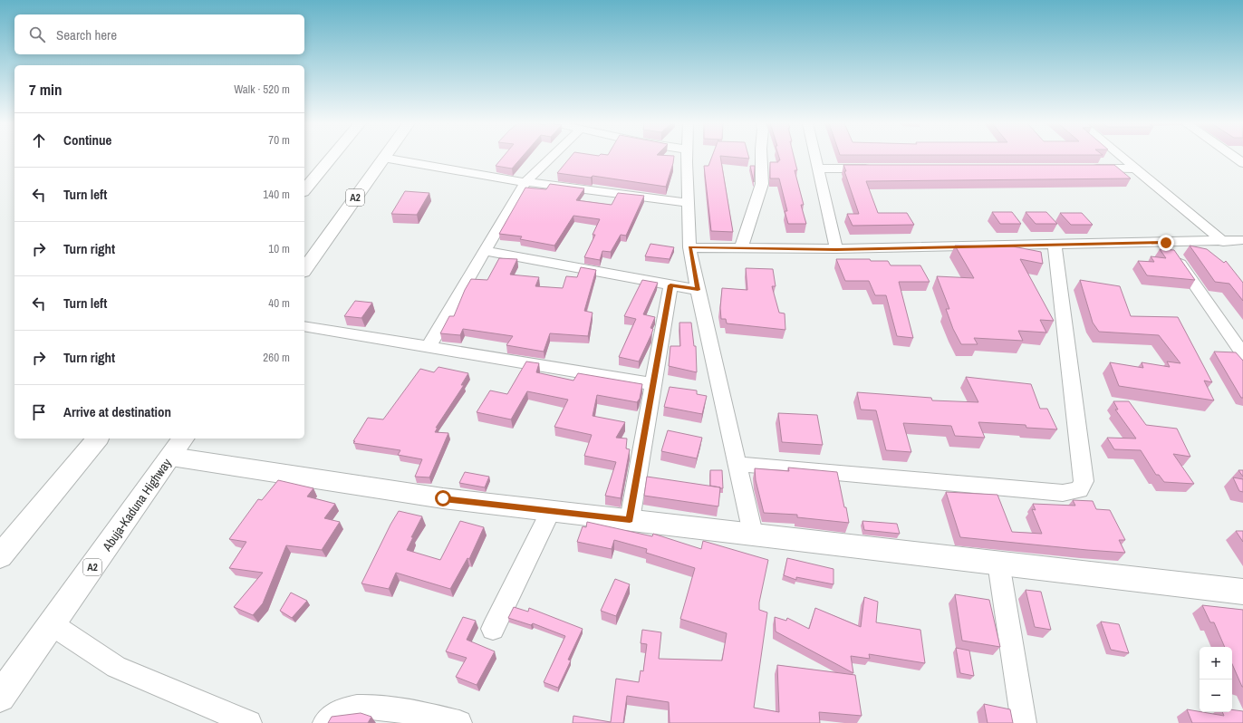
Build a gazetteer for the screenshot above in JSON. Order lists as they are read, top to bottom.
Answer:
{
  "streets": {
    "main road": ["A2", "Abuja-Kaduna Highway"]
  },
  "page": {
    "search": "Search here",
    "heading": ["7 min", "Walk · 520 m"],
    "list": [
      ["Continue", "70 m"],
      ["Turn left", "140 m"],
      ["Turn right", "10 m"],
      ["Turn left", "40 m"],
      ["Turn right", "260 m"],
      "Arrive at destination"
    ],
    "map_buttons": ["+", "−"]
  }
}
